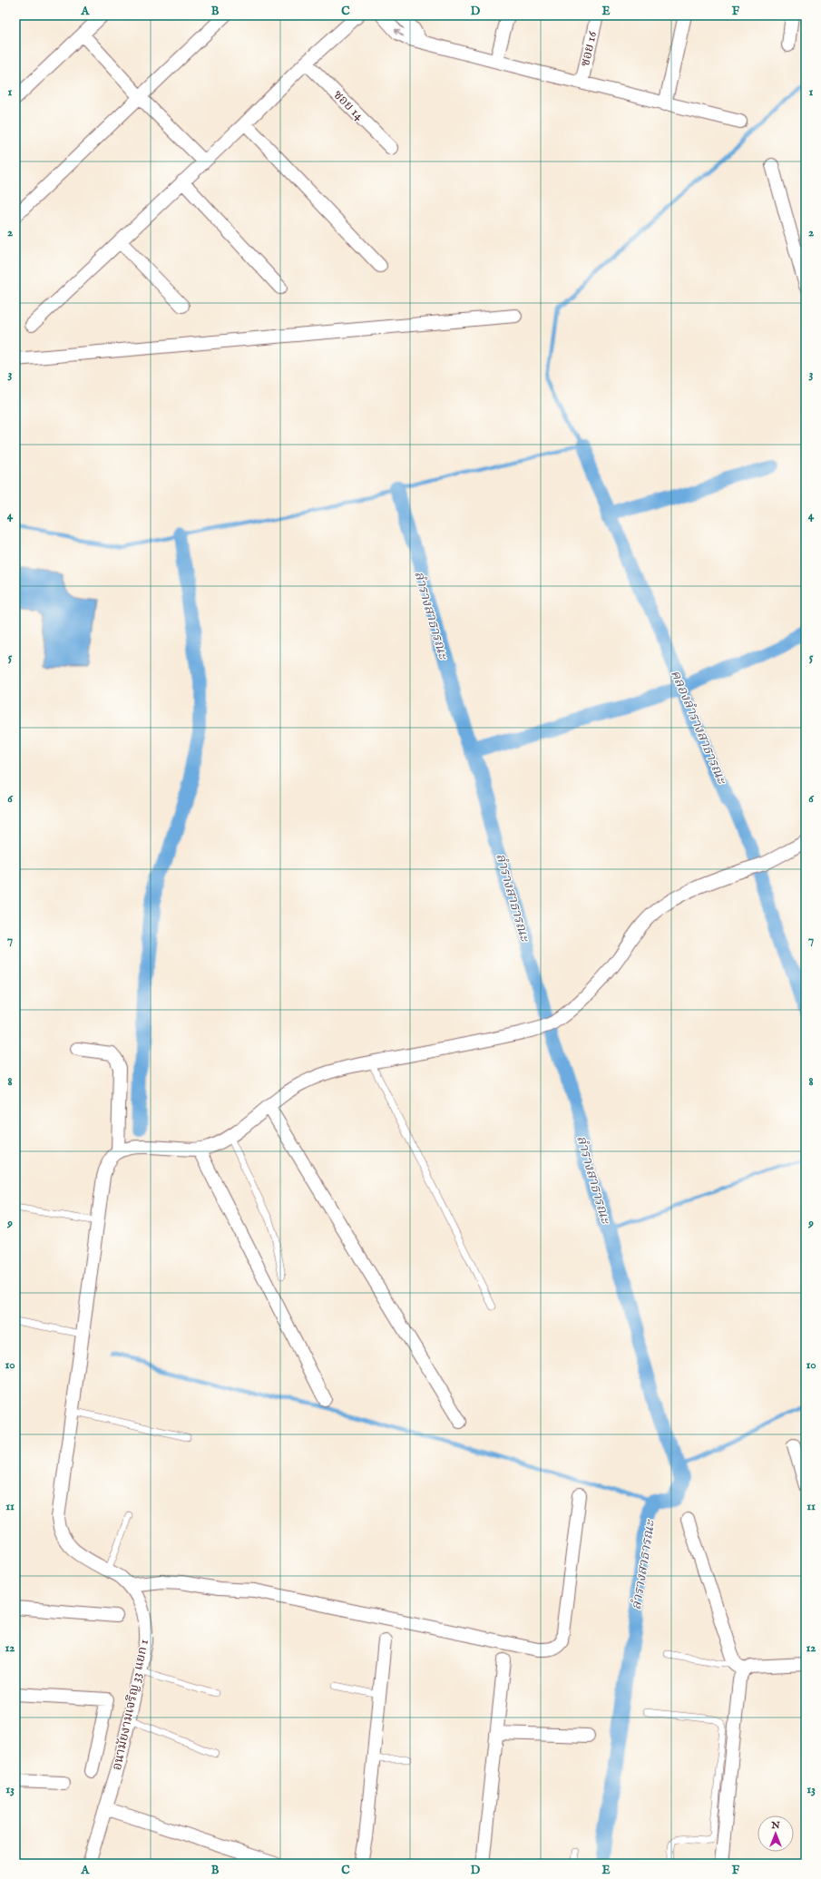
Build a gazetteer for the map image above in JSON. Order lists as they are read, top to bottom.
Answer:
{
  "streets": {
    "street": ["ซอย 16", "ซอย 14", "อนามัยงามเจริญ 33 แยก 1"]
  },
  "water": ["ลำรางสาธารณะ", "คลองลำรางสาธารณะ"],
  "north": "top",
  "grid": {
    "columns": [
      "A",
      "B",
      "C",
      "D",
      "E",
      "F"
    ],
    "rows": [
      "1",
      "2",
      "3",
      "4",
      "5",
      "6",
      "7",
      "8",
      "9",
      "10",
      "11",
      "12",
      "13"
    ]
  }
}
